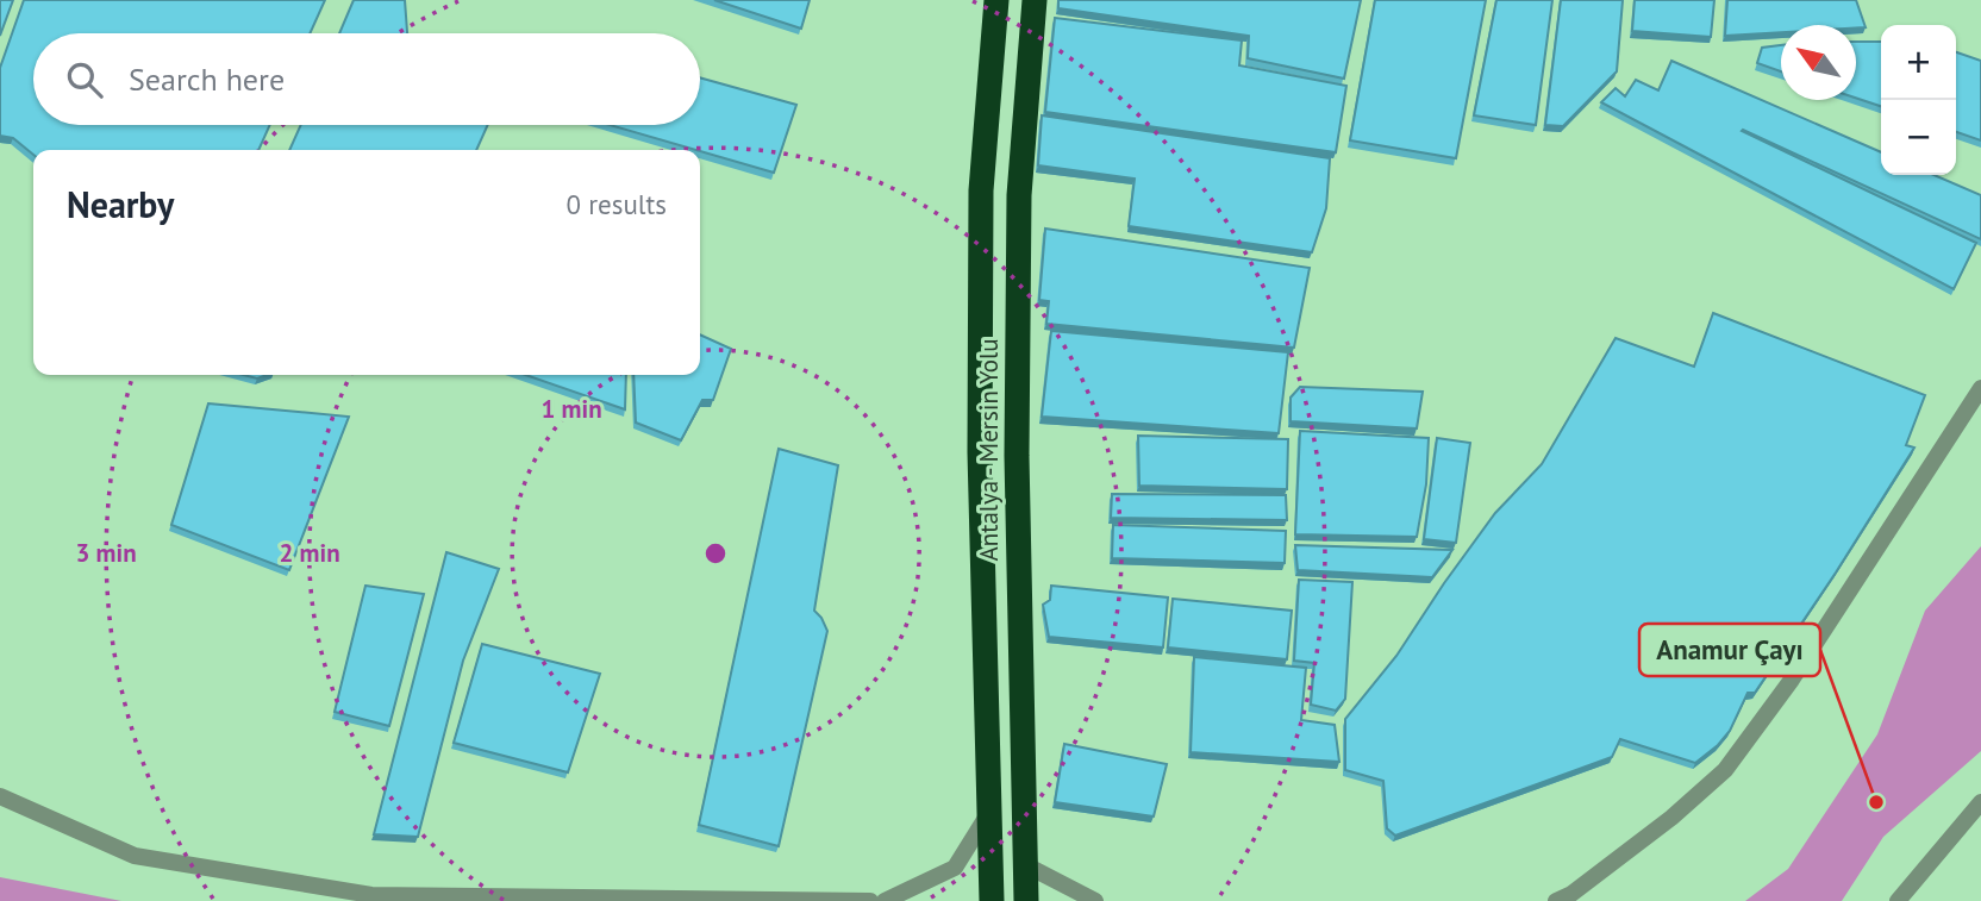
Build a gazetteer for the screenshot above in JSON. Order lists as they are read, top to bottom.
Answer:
{
  "streets": {
    "highway": ["Antalya - Mersin Yolu"]
  },
  "places": ["Anamur Çayı"],
  "north": "top left",
  "page": {
    "map_buttons": ["+", "−"],
    "search": "Search here",
    "heading": ["Nearby", "0 results"]
  },
  "rings": ["1 min", "2 min", "3 min"]
}
